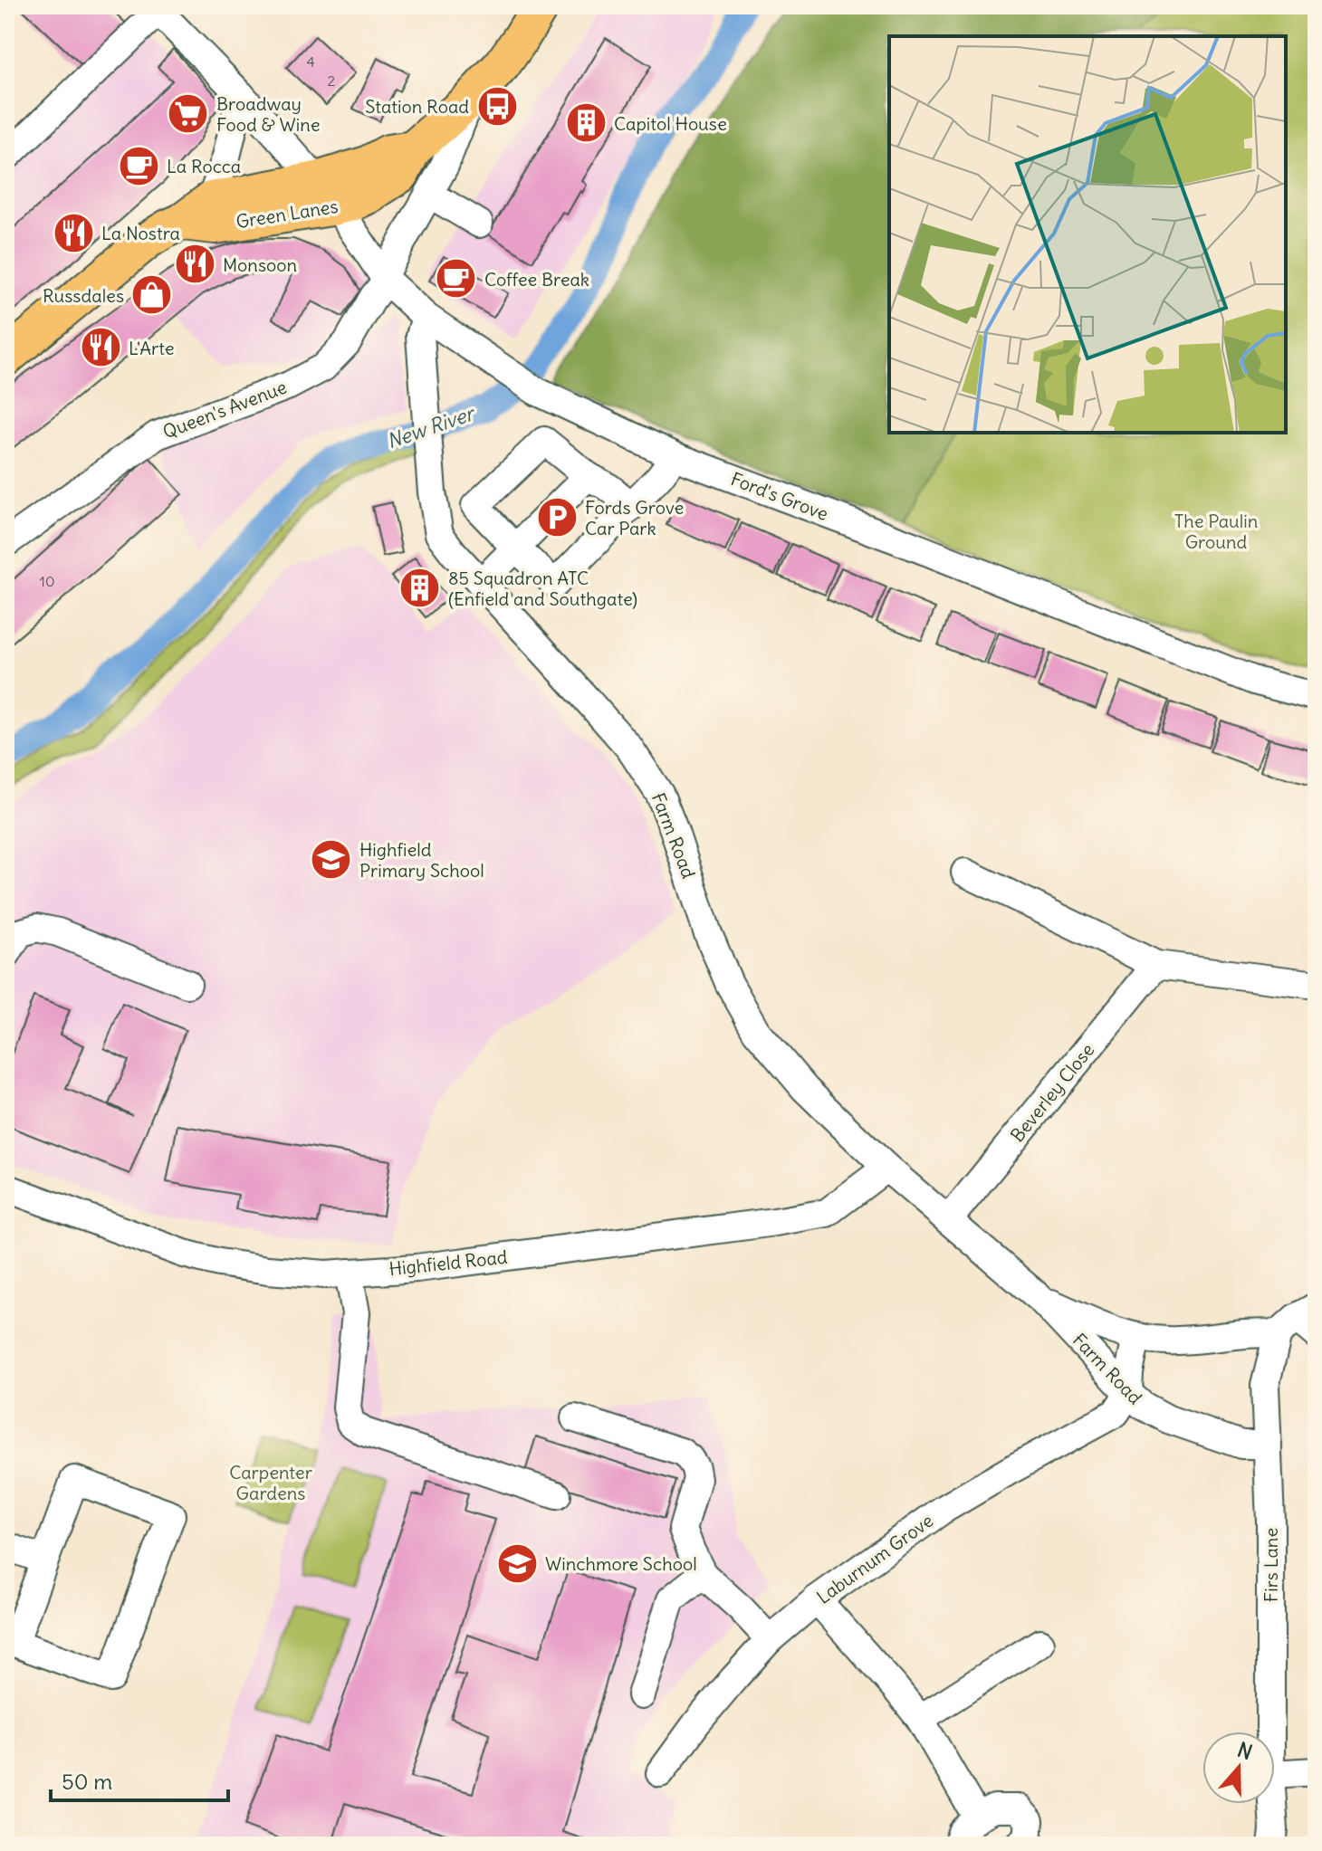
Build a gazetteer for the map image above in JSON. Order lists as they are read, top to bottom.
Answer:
{
  "streets": {
    "main road": ["Green Lanes"],
    "street": [
      "Queen's Avenue",
      "Ford's Grove",
      "Farm Road",
      "Beverley Close",
      "Highfield Road",
      "Laburnum Grove",
      "Firs Lane"
    ]
  },
  "crossings": [
    ["Green Lanes", "Queen's Avenue"],
    ["Green Lanes", "Ford's Grove"],
    ["Queen's Avenue", "Ford's Grove"],
    ["Ford's Grove", "Farm Road"],
    ["Farm Road", "Beverley Close"],
    ["Farm Road", "Highfield Road"],
    ["Farm Road", "Laburnum Grove"],
    ["Farm Road", "Firs Lane"]
  ],
  "water": ["New River"],
  "parks": ["The Paulin Ground", "Carpenter Gardens"],
  "places": {
    "bus stop": ["Station Road"],
    "supermarket": ["Broadway Food & Wine"],
    "building": ["Capitol House", "85 Squadron ATC (Enfield and Southgate)"],
    "cafe": ["La Rocca", "Coffee Break"],
    "restaurant": ["La Nostra", "Monsoon", "L'Arte"],
    "shop": ["Russdales"],
    "parking": ["Fords Grove Car Park"],
    "school or university": ["Highfield Primary School", "Winchmore School"]
  },
  "house_numbers": ["4", "2", "10"],
  "scale_bar": "50 m",
  "north": "top"
}
